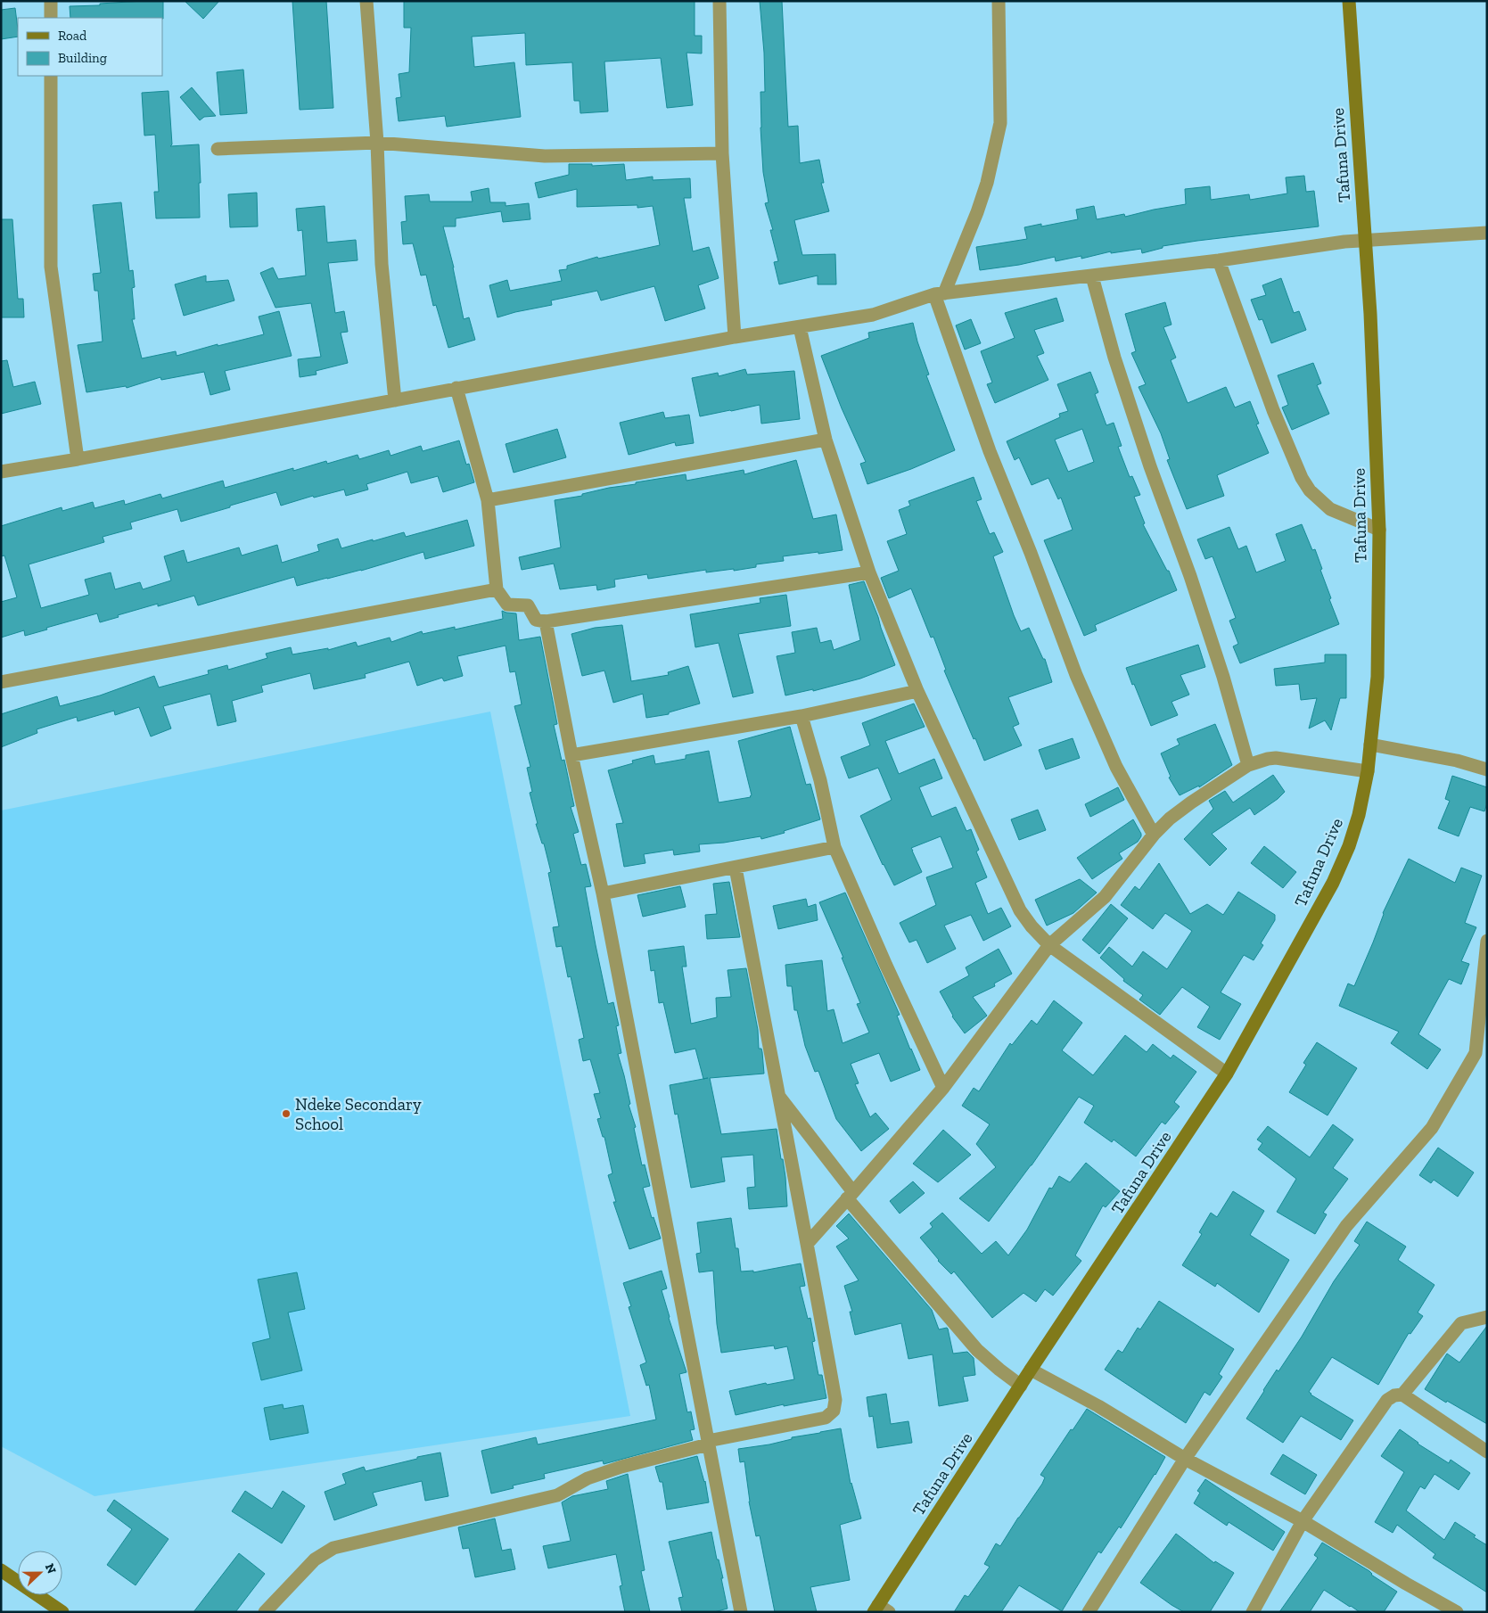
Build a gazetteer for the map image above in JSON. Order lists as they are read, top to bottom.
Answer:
{
  "streets": {
    "main road": ["Tafuna Drive"]
  },
  "places": ["Ndeke Secondary School"],
  "legend": ["Road", "Building"],
  "north": "right"
}
